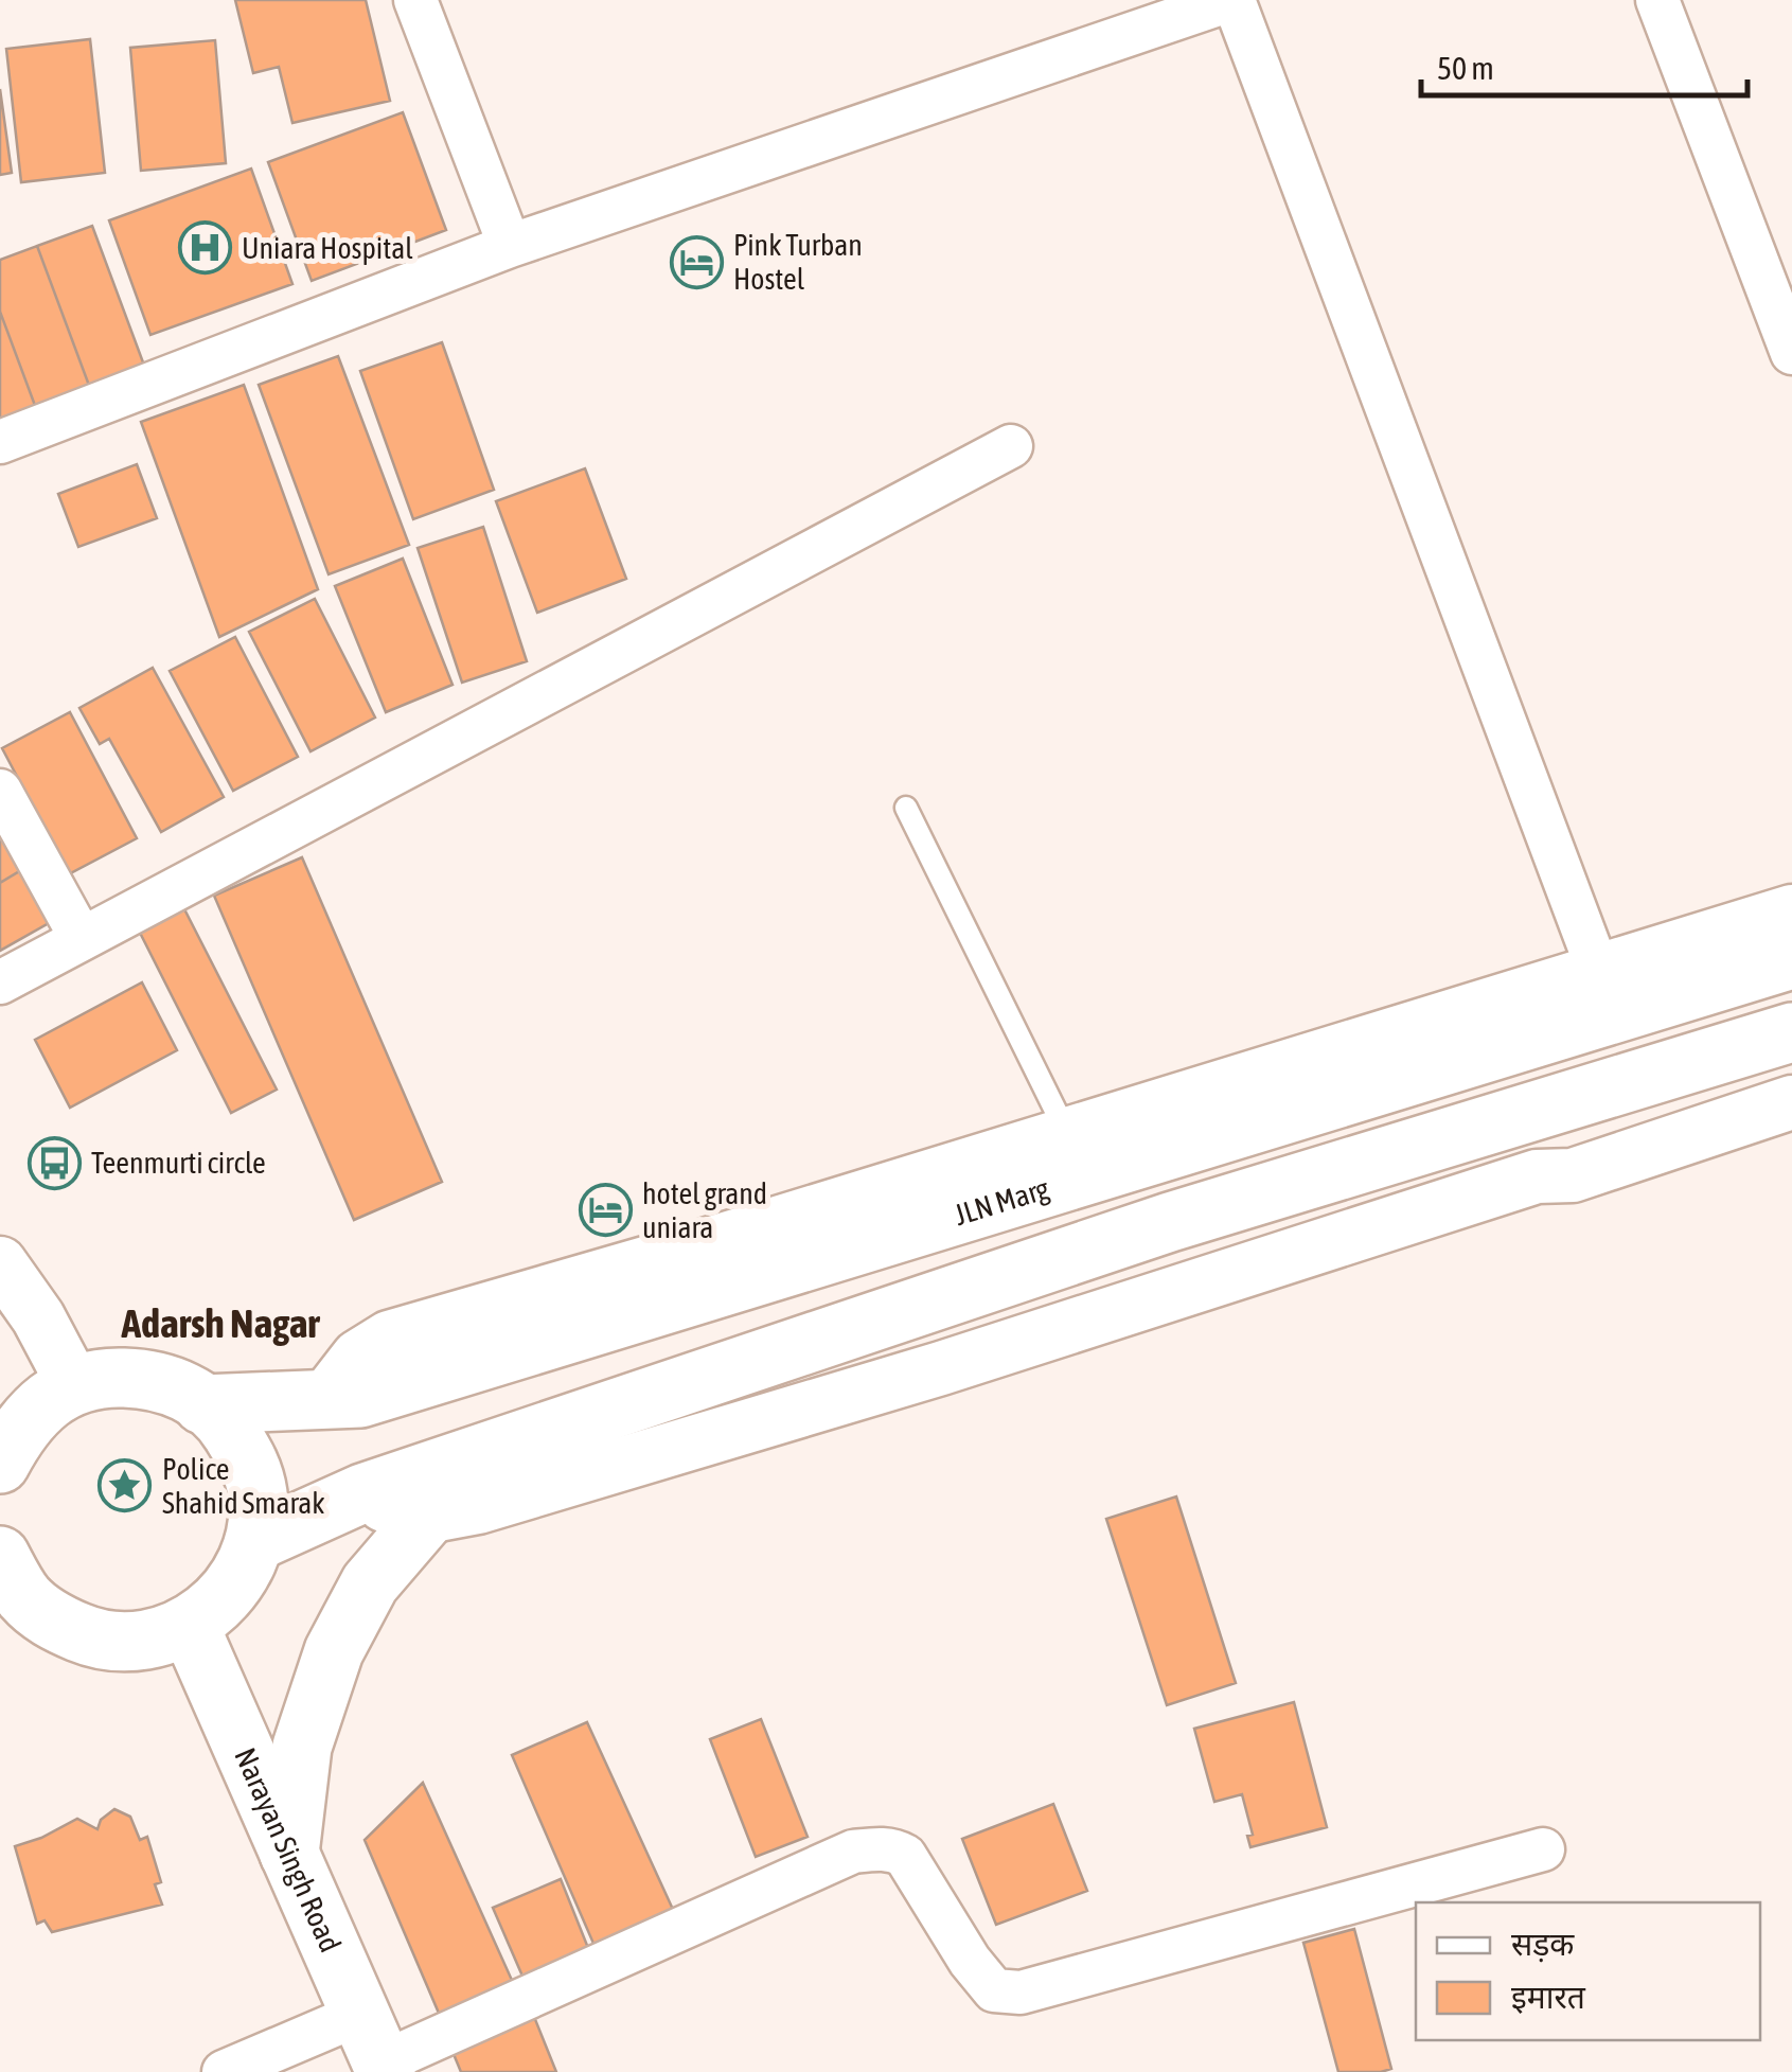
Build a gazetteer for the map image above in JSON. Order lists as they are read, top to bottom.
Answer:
{
  "streets": {
    "main road": ["JLN Marg", "Narayan Singh Road"]
  },
  "districts": ["Adarsh Nagar"],
  "places": {
    "hospital": ["Uniara Hospital"],
    "hotel": ["Pink Turban Hostel", "hotel grand uniara"],
    "bus stop": ["Teenmurti circle"],
    "place": ["Police Shahid Smarak"]
  },
  "legend": ["सड़क", "इमारत"],
  "scale_bar": "50 m"
}
